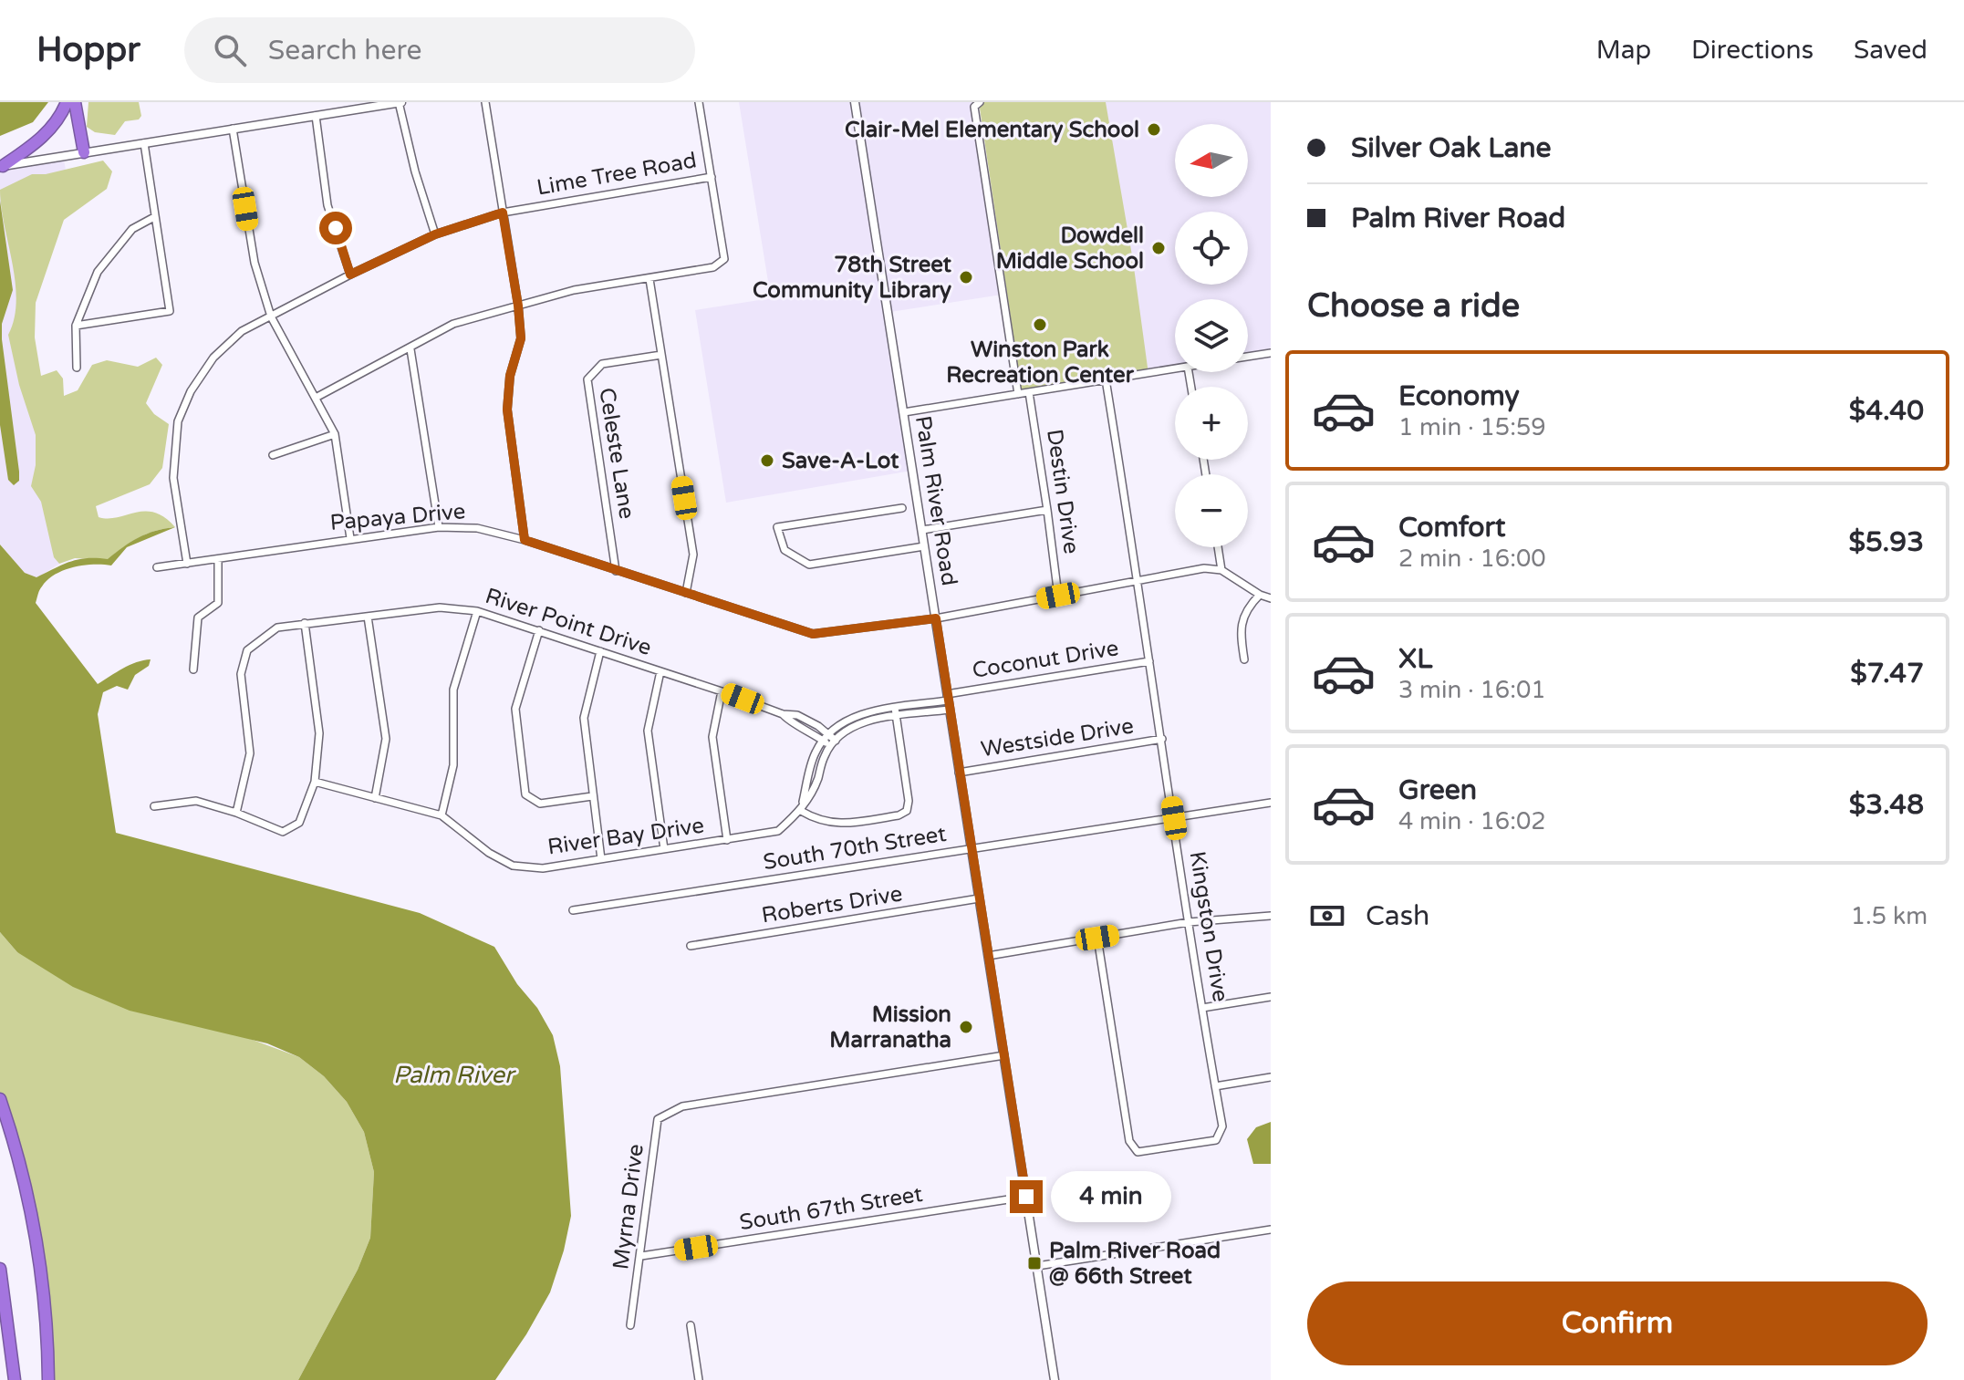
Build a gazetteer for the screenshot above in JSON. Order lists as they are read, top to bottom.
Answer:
{
  "streets": {
    "street": [
      "Lime Tree Road",
      "Celeste Lane",
      "Destin Drive",
      "Palm River Road",
      "Papaya Drive",
      "River Point Drive",
      "Coconut Drive",
      "Westside Drive",
      "River Bay Drive",
      "South 70th Street",
      "Roberts Drive",
      "Kingston Drive",
      "Myrna Drive",
      "South 67th Street"
    ]
  },
  "crossings": [
    ["Lime Tree Road", "Papaya Drive"],
    ["Celeste Lane", "Papaya Drive"],
    ["Destin Drive", "Papaya Drive"],
    ["Palm River Road", "Papaya Drive"],
    ["Palm River Road", "Coconut Drive"],
    ["Palm River Road", "Westside Drive"],
    ["Palm River Road", "South 70th Street"],
    ["Palm River Road", "Roberts Drive"],
    ["Palm River Road", "Myrna Drive"],
    ["Palm River Road", "South 67th Street"],
    ["Papaya Drive", "Kingston Drive"],
    ["River Point Drive", "River Bay Drive"],
    ["Coconut Drive", "Kingston Drive"],
    ["Westside Drive", "Kingston Drive"],
    ["South 70th Street", "Kingston Drive"],
    ["Myrna Drive", "South 67th Street"]
  ],
  "water": ["Palm River"],
  "places": {
    "other": [
      "Clair-Mel Elementary School",
      "Dowdell Middle School",
      "78th Street Community Library",
      "Winston Park Recreation Center",
      "Save-A-Lot",
      "Mission Marranatha"
    ],
    "transit": ["Palm River Road @ 66th Street"]
  },
  "north": "left",
  "page": {
    "header": "Hoppr",
    "search": "Search here",
    "nav": ["Map", "Directions", "Saved"],
    "banner": ["Silver Oak Lane", "Palm River Road"],
    "map_buttons": ["+", "−"],
    "heading": "Choose a ride",
    "list": [
      {
        "name": "Economy",
        "note": "1 min · 15:59",
        "value": "$4.40"
      },
      {
        "name": "Comfort",
        "note": "2 min · 16:00",
        "value": "$5.93"
      },
      {
        "name": "XL",
        "note": "3 min · 16:01",
        "value": "$7.47"
      },
      {
        "name": "Green",
        "note": "4 min · 16:02",
        "value": "$3.48"
      }
    ],
    "pay": ["Cash", "1.5 km"],
    "bubble": "4 min",
    "buttons": "Confirm"
  }
}
